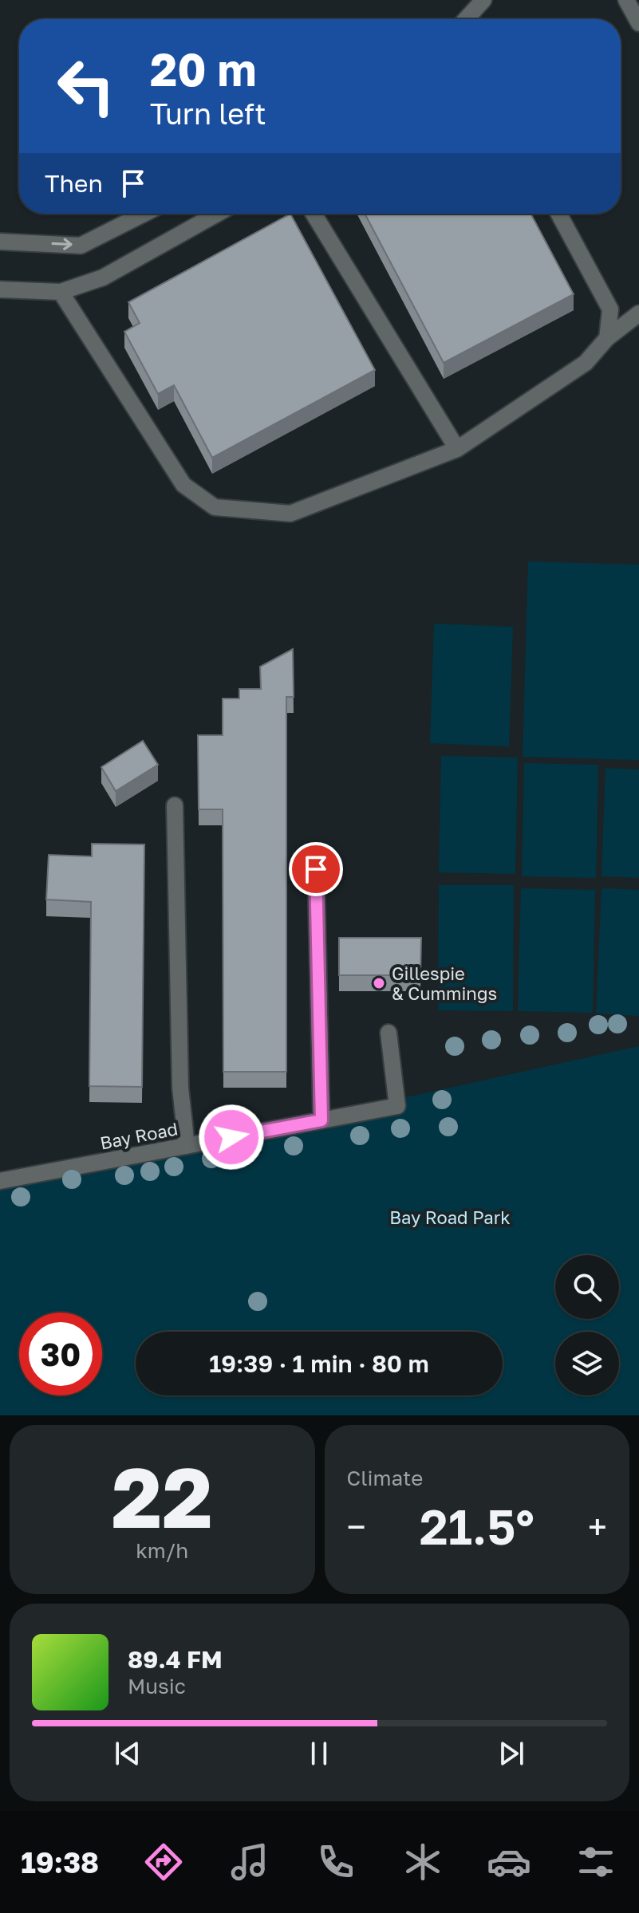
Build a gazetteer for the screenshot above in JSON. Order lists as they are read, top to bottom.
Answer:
{
  "streets": {
    "street": ["Bay Road"]
  },
  "parks": ["Bay Road Park"],
  "places": ["Gillespie & Cummings"],
  "page": {
    "turn": ["20 m", "Turn left"],
    "then": "Then",
    "limit": "30",
    "trip": "19:39 · 1 min · 80 m",
    "tile": [
      ["22", "km/h"],
      "Climate"
    ],
    "heat": ["−", "21.5°", "+"],
    "song": ["89.4 FM", "Music"],
    "tabs": "19:38"
  }
}
